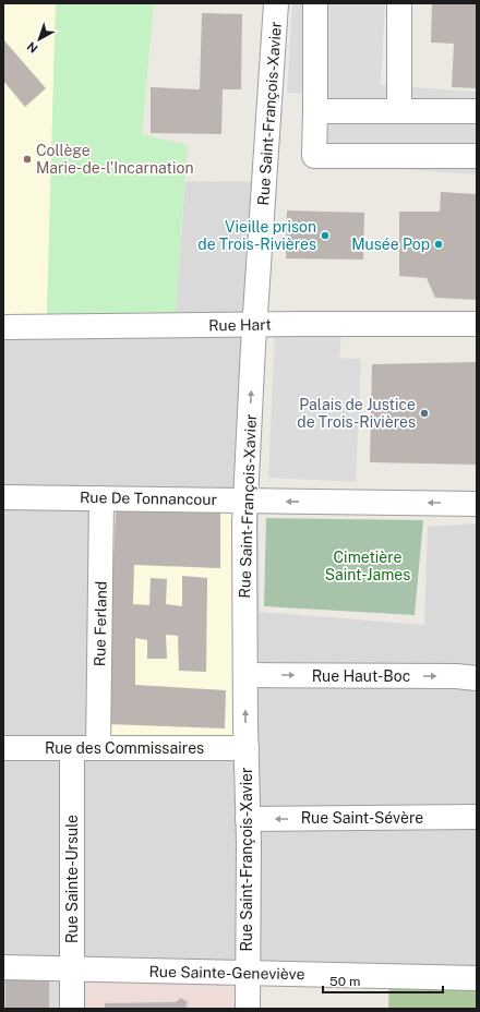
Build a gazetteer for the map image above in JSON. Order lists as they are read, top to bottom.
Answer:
{
  "streets": {
    "street": [
      "Rue Saint-François-Xavier",
      "Rue Hart",
      "Rue De Tonnancour",
      "Rue Ferland",
      "Rue Haut-Boc",
      "Rue des Commissaires",
      "Rue Saint-Sévère",
      "Rue Sainte-Ursule",
      "Rue Sainte-Geneviève"
    ]
  },
  "crossings": [
    ["Rue Saint-François-Xavier", "Rue Hart"],
    ["Rue Saint-François-Xavier", "Rue De Tonnancour"],
    ["Rue Saint-François-Xavier", "Rue Haut-Boc"],
    ["Rue Saint-François-Xavier", "Rue des Commissaires"],
    ["Rue Saint-François-Xavier", "Rue Saint-Sévère"],
    ["Rue Saint-François-Xavier", "Rue Sainte-Geneviève"],
    ["Rue De Tonnancour", "Rue Ferland"],
    ["Rue Ferland", "Rue des Commissaires"],
    ["Rue des Commissaires", "Rue Sainte-Ursule"],
    ["Rue Sainte-Ursule", "Rue Sainte-Geneviève"]
  ],
  "one_way": ["Rue De Tonnancour", "Rue Haut-Boc", "Rue Saint-Sévère"],
  "parks": ["Cimetière Saint-James"],
  "places": [
    "Collège Marie-de-l'Incarnation",
    "Vieille prison de Trois-Rivières",
    "Musée Pop",
    "Palais de Justice de Trois-Rivières"
  ],
  "scale_bar": "50 m",
  "north": "bottom left"
}
